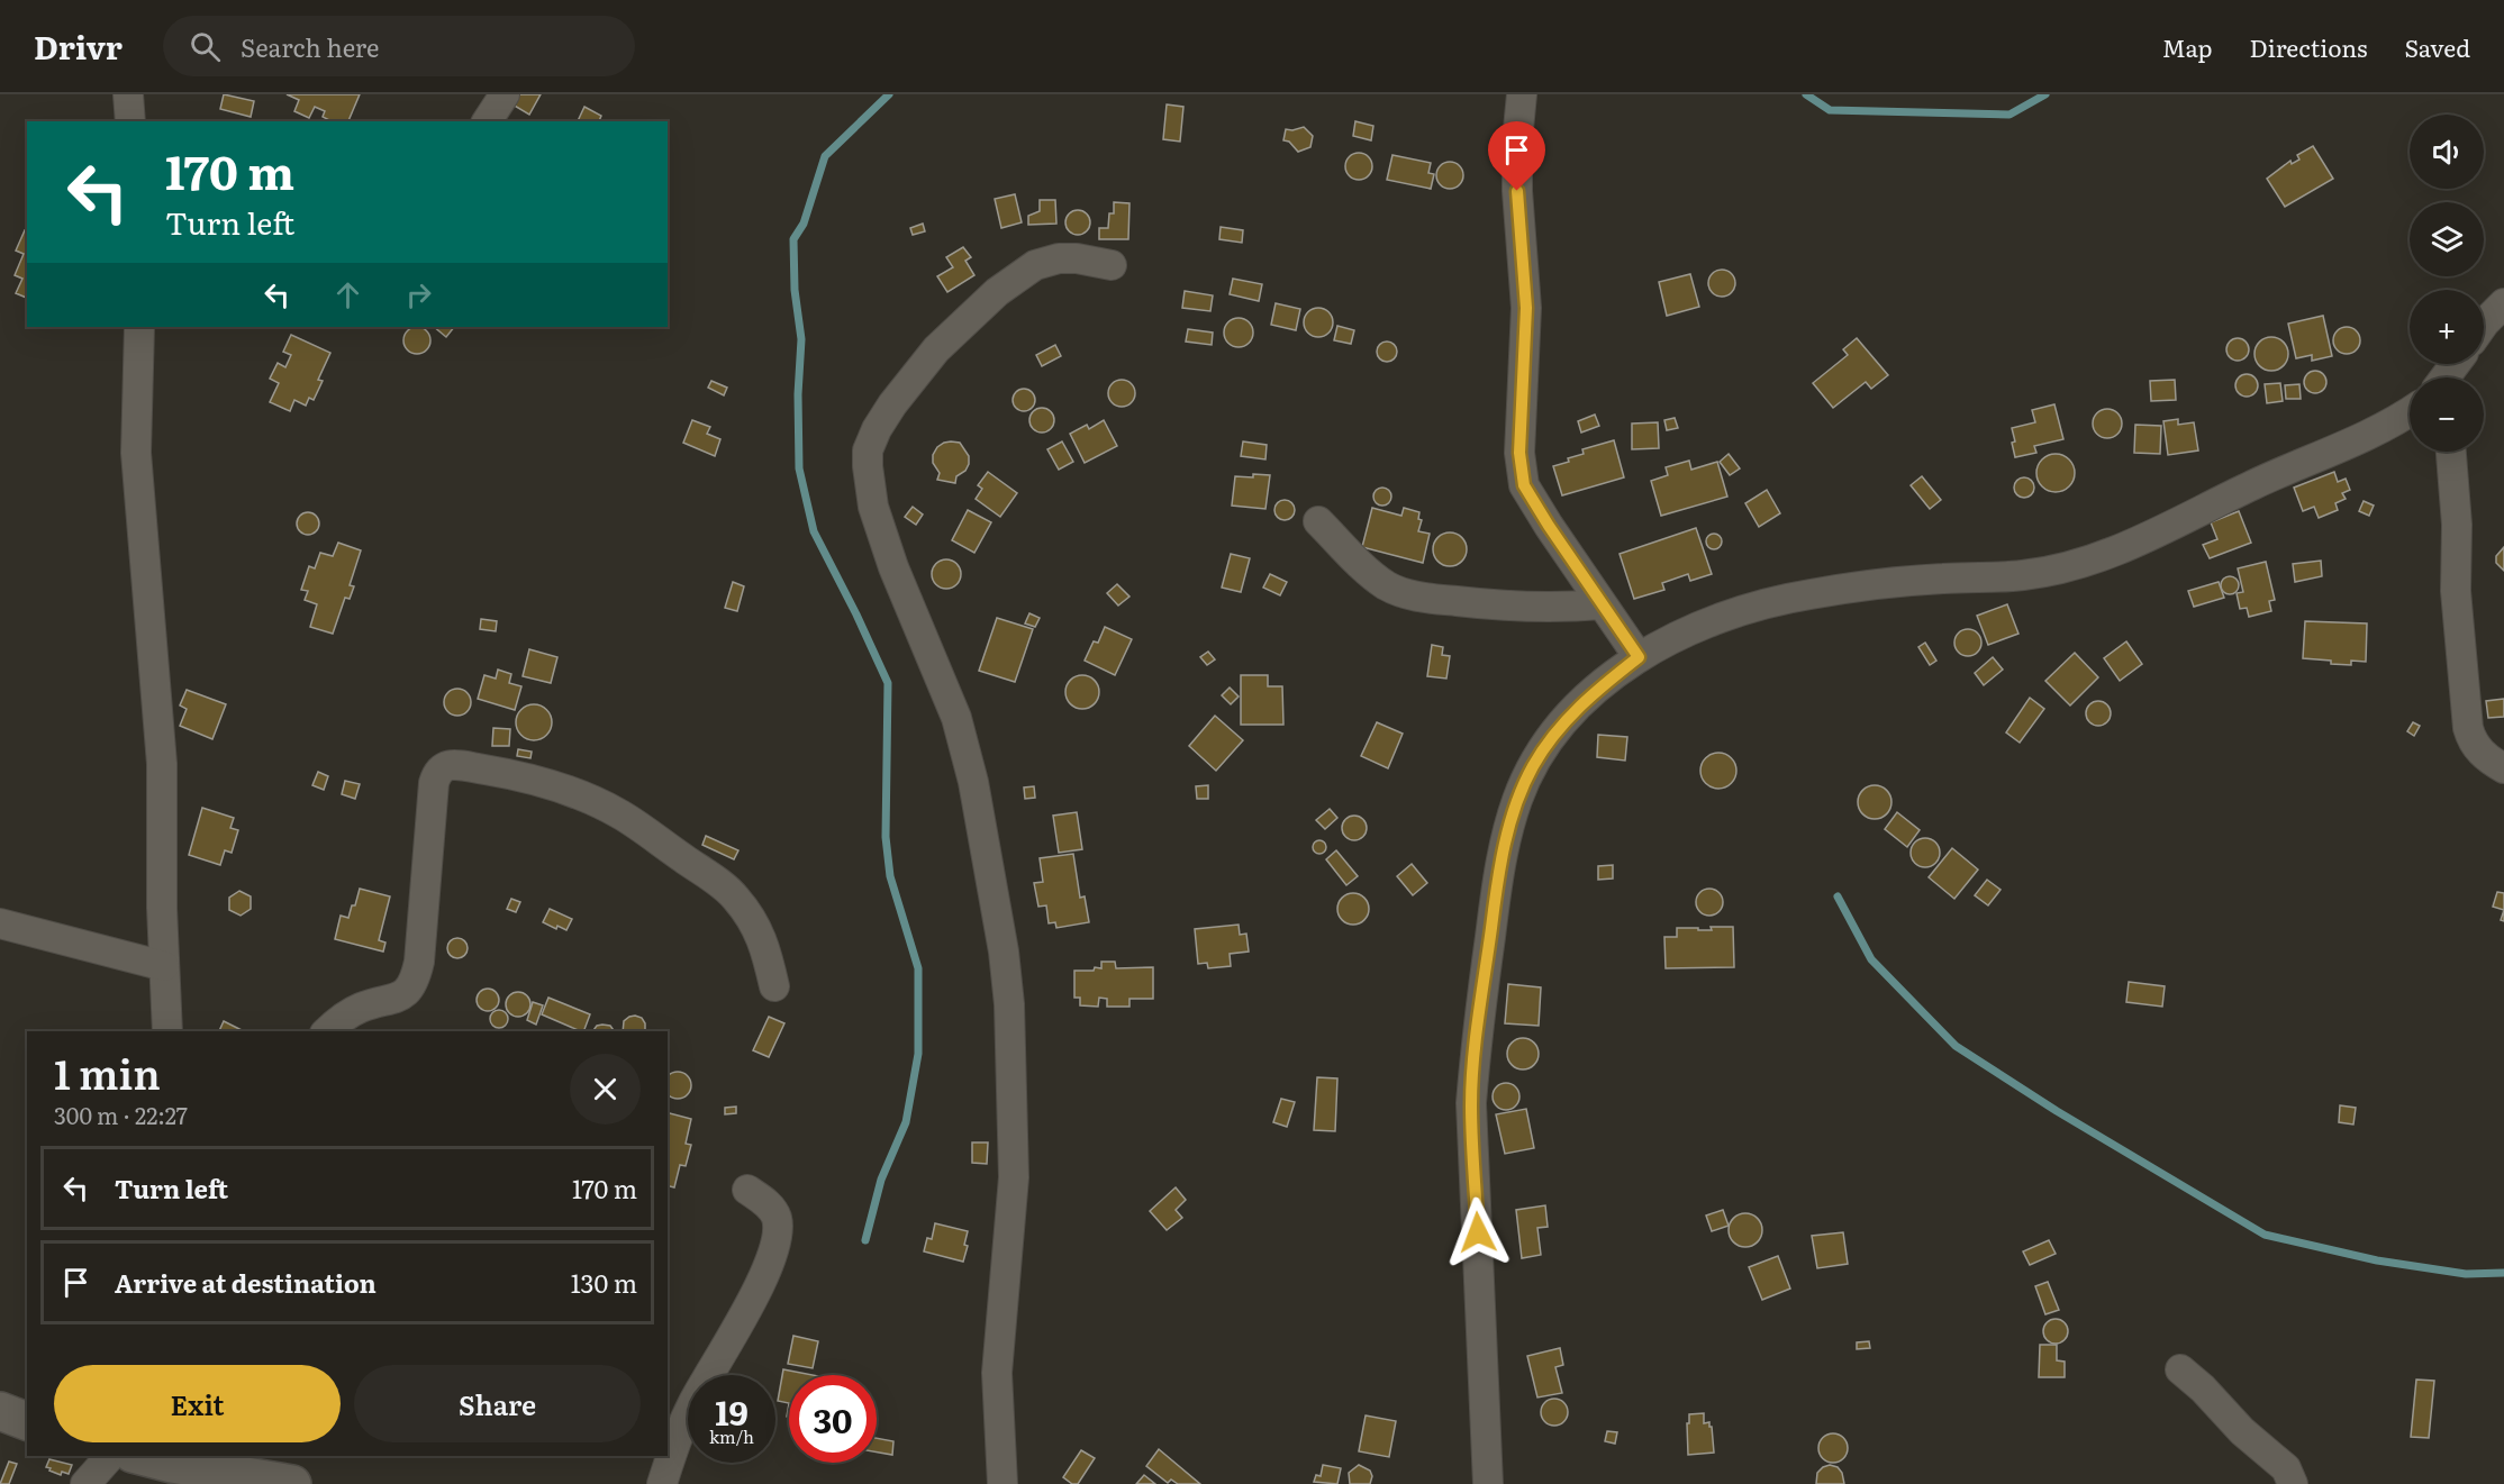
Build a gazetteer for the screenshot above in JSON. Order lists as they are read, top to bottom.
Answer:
{
  "page": {
    "header": "Drivr",
    "search": "Search here",
    "nav": ["Map", "Directions", "Saved"],
    "map_buttons": ["+", "−"],
    "turn": ["170 m", "Turn left"],
    "heading": ["1 min", "300 m · 22:27"],
    "list": [
      {
        "name": "Turn left",
        "value": "170 m"
      },
      {
        "name": "Arrive at destination",
        "value": "130 m"
      }
    ],
    "buttons": ["Exit", "Share"],
    "speed": "19 km/h",
    "limit": "30"
  }
}
